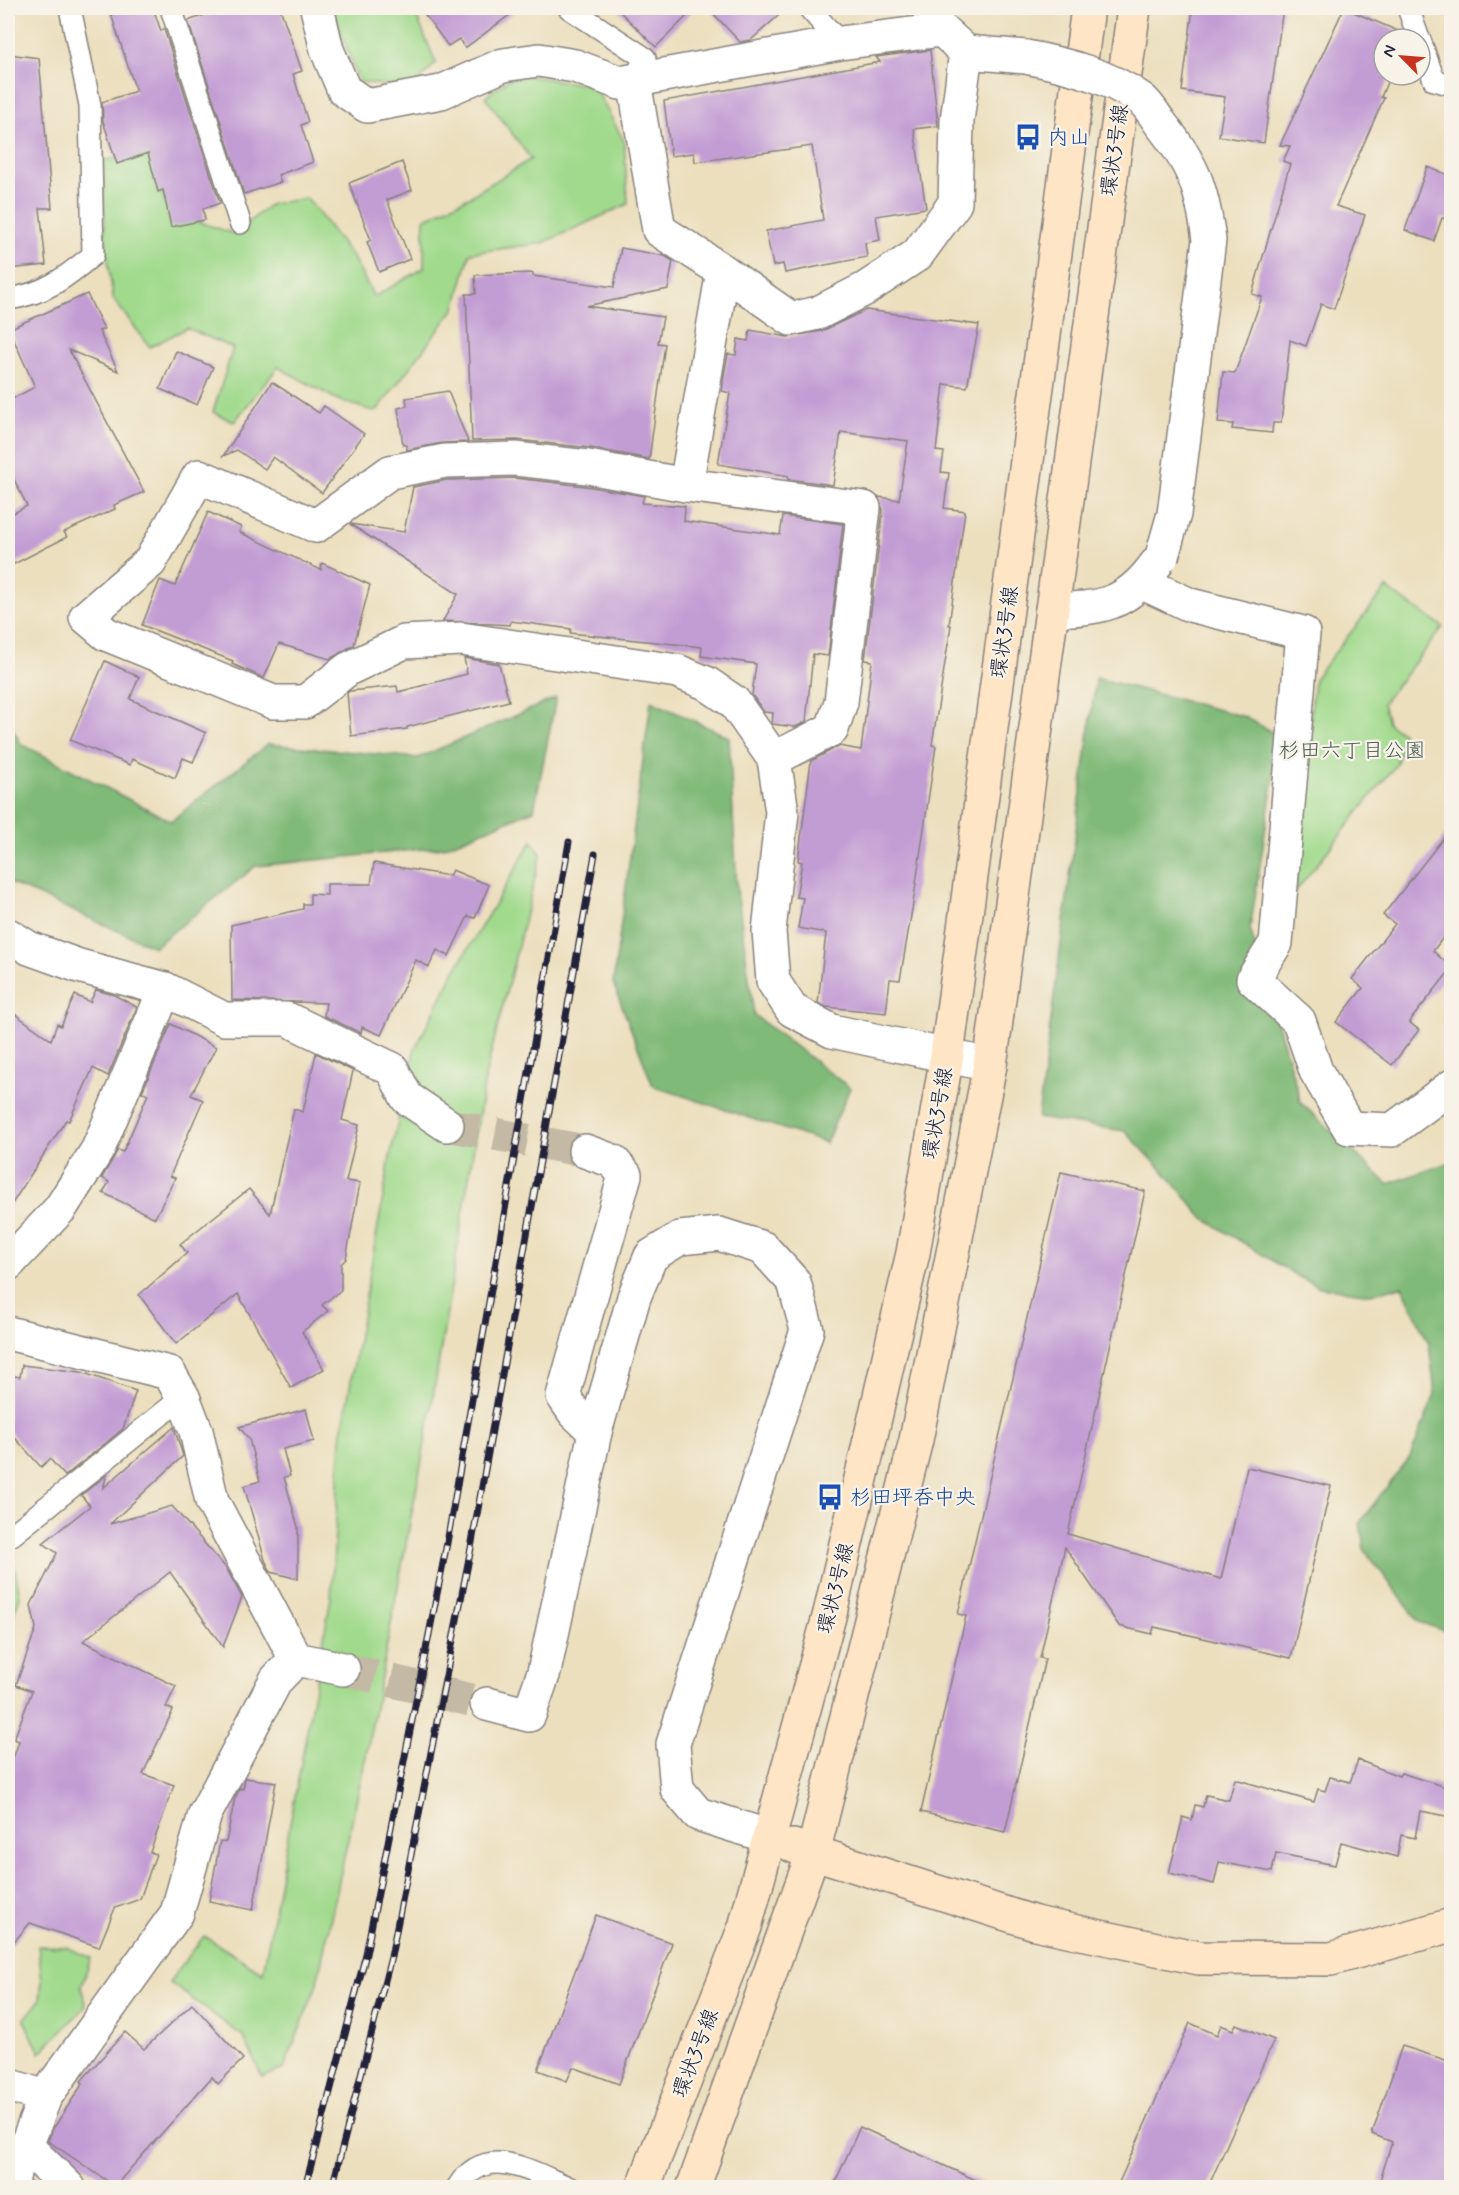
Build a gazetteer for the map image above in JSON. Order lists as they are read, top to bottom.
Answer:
{
  "streets": {
    "street": ["環状3号線"]
  },
  "parks": ["杉田六丁目公園"],
  "places": {
    "bus stop": ["内山", "杉田坪呑中央"]
  },
  "north": "top left"
}
